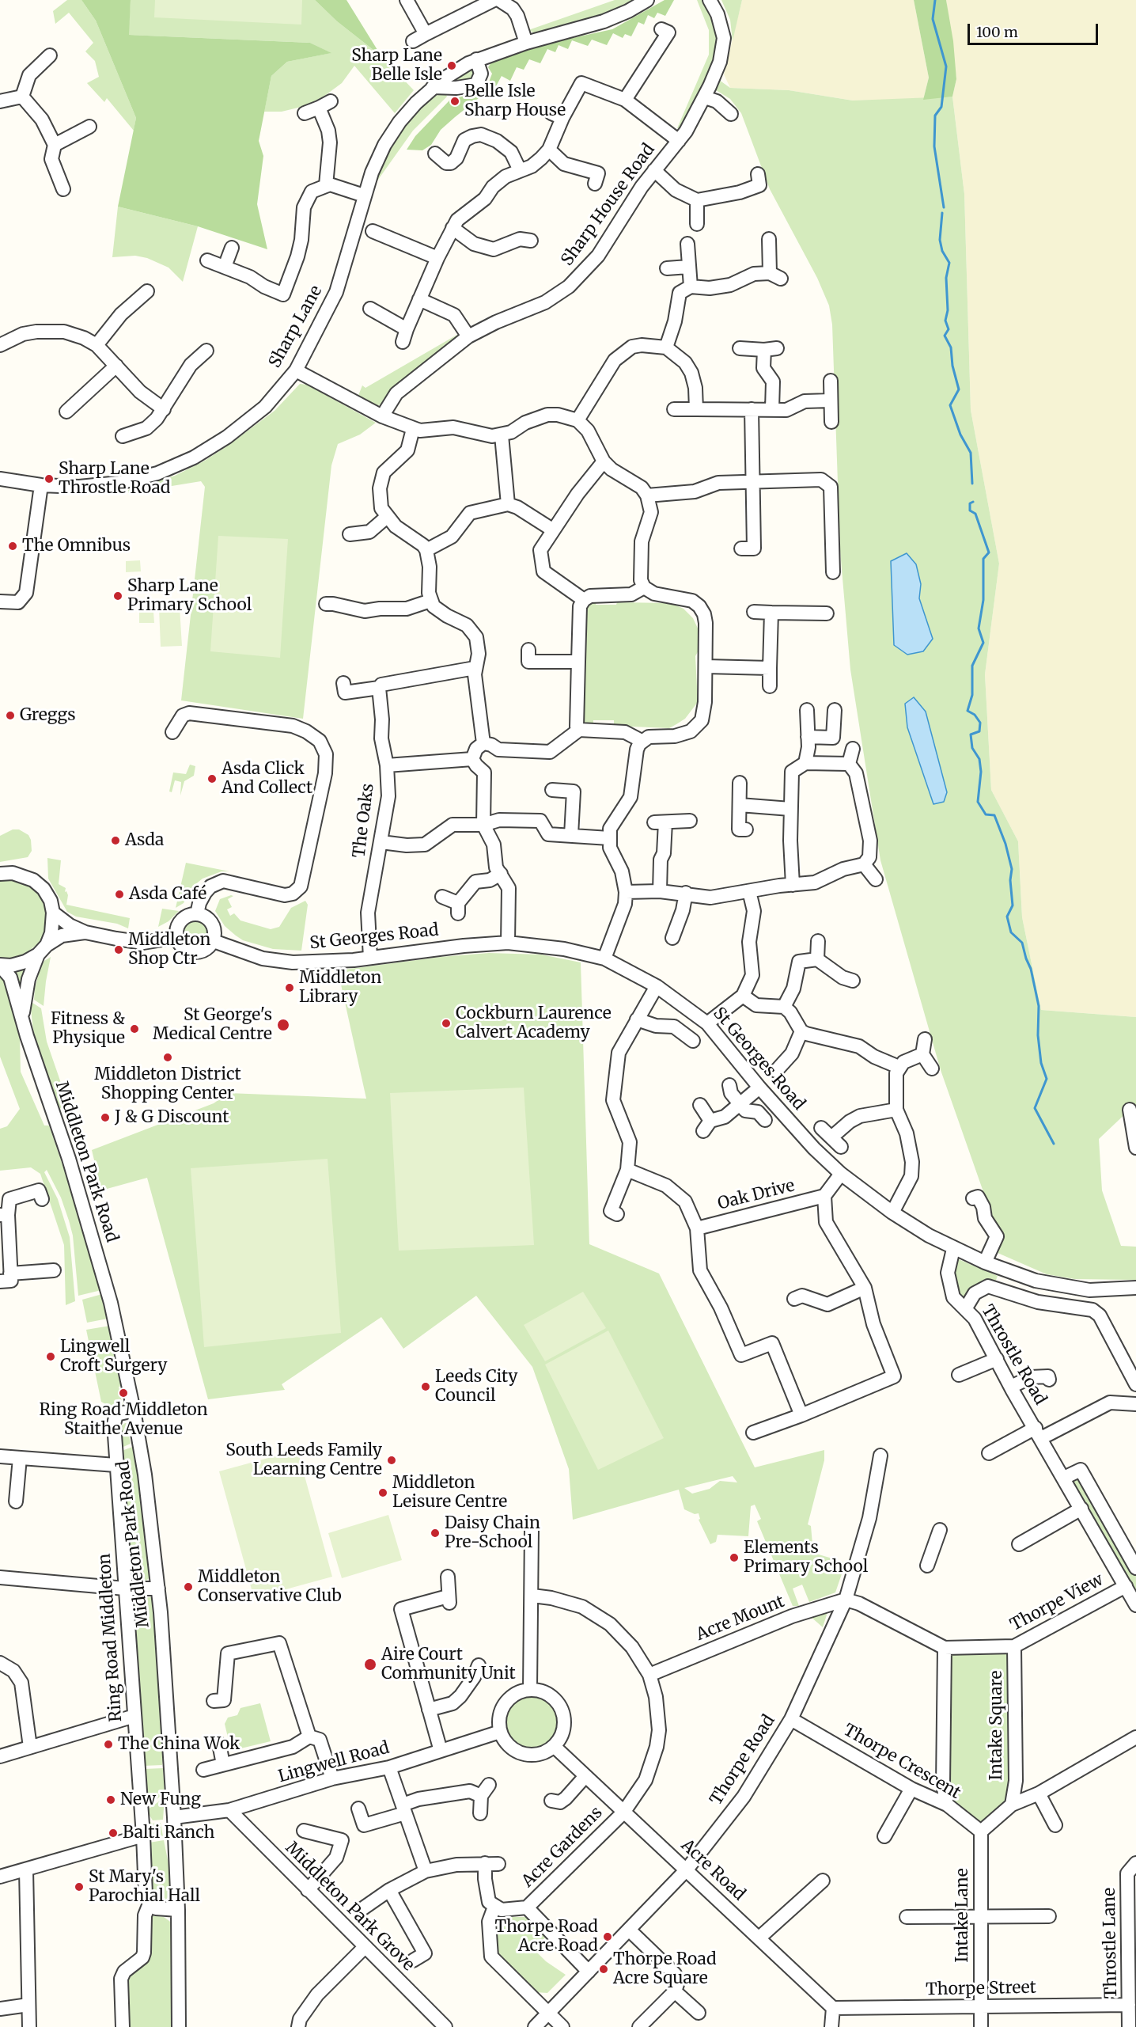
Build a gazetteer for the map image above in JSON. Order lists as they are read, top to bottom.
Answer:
{
  "streets": {
    "street": [
      "Sharp House Road",
      "Sharp Lane",
      "The Oaks",
      "St Georges Road",
      "Middleton Park Road",
      "Oak Drive",
      "Throstle Road",
      "Thorpe View",
      "Acre Mount",
      "Ring Road Middleton",
      "Intake Square",
      "Thorpe Road",
      "Thorpe Crescent",
      "Lingwell Road",
      "Acre Gardens",
      "Acre Road",
      "Middleton Park Grove",
      "Intake Lane",
      "Throstle Lane",
      "Thorpe Street"
    ]
  },
  "crossings": [
    ["The Oaks", "St Georges Road"],
    ["St Georges Road", "Throstle Road"],
    ["Middleton Park Road", "Ring Road Middleton"],
    ["Middleton Park Road", "Lingwell Road"],
    ["Throstle Road", "Thorpe View"],
    ["Thorpe View", "Acre Mount"],
    ["Thorpe View", "Intake Square"],
    ["Thorpe View", "Thorpe Road"],
    ["Acre Mount", "Thorpe Road"],
    ["Acre Mount", "Acre Gardens"],
    ["Thorpe Road", "Thorpe Crescent"],
    ["Thorpe Road", "Acre Road"],
    ["Thorpe Crescent", "Intake Lane"],
    ["Lingwell Road", "Acre Road"],
    ["Lingwell Road", "Middleton Park Grove"],
    ["Acre Gardens", "Acre Road"],
    ["Acre Road", "Thorpe Street"],
    ["Intake Lane", "Thorpe Street"],
    ["Throstle Lane", "Thorpe Street"]
  ],
  "places": [
    "Sharp Lane Belle Isle",
    "Belle Isle Sharp House",
    "Sharp Lane Throstle Road",
    "The Omnibus",
    "Sharp Lane Primary School",
    "Greggs",
    "Asda Click And Collect",
    "Asda",
    "Asda Café",
    "Middleton Shop Ctr",
    "Middleton Library",
    "Cockburn Laurence Calvert Academy",
    "St George's Medical Centre",
    "Fitness & Physique",
    "Middleton District Shopping Center",
    "J & G Discount",
    "Lingwell Croft Surgery",
    "Leeds City Council",
    "Ring Road Middleton Staithe Avenue",
    "South Leeds Family Learning Centre",
    "Middleton Leisure Centre",
    "Daisy Chain Pre-School",
    "Elements Primary School",
    "Middleton Conservative Club",
    "Aire Court Community Unit",
    "The China Wok",
    "New Fung",
    "Balti Ranch",
    "St Mary's Parochial Hall",
    "Thorpe Road Acre Road",
    "Thorpe Road Acre Square"
  ],
  "scale_bar": "100 m"
}
